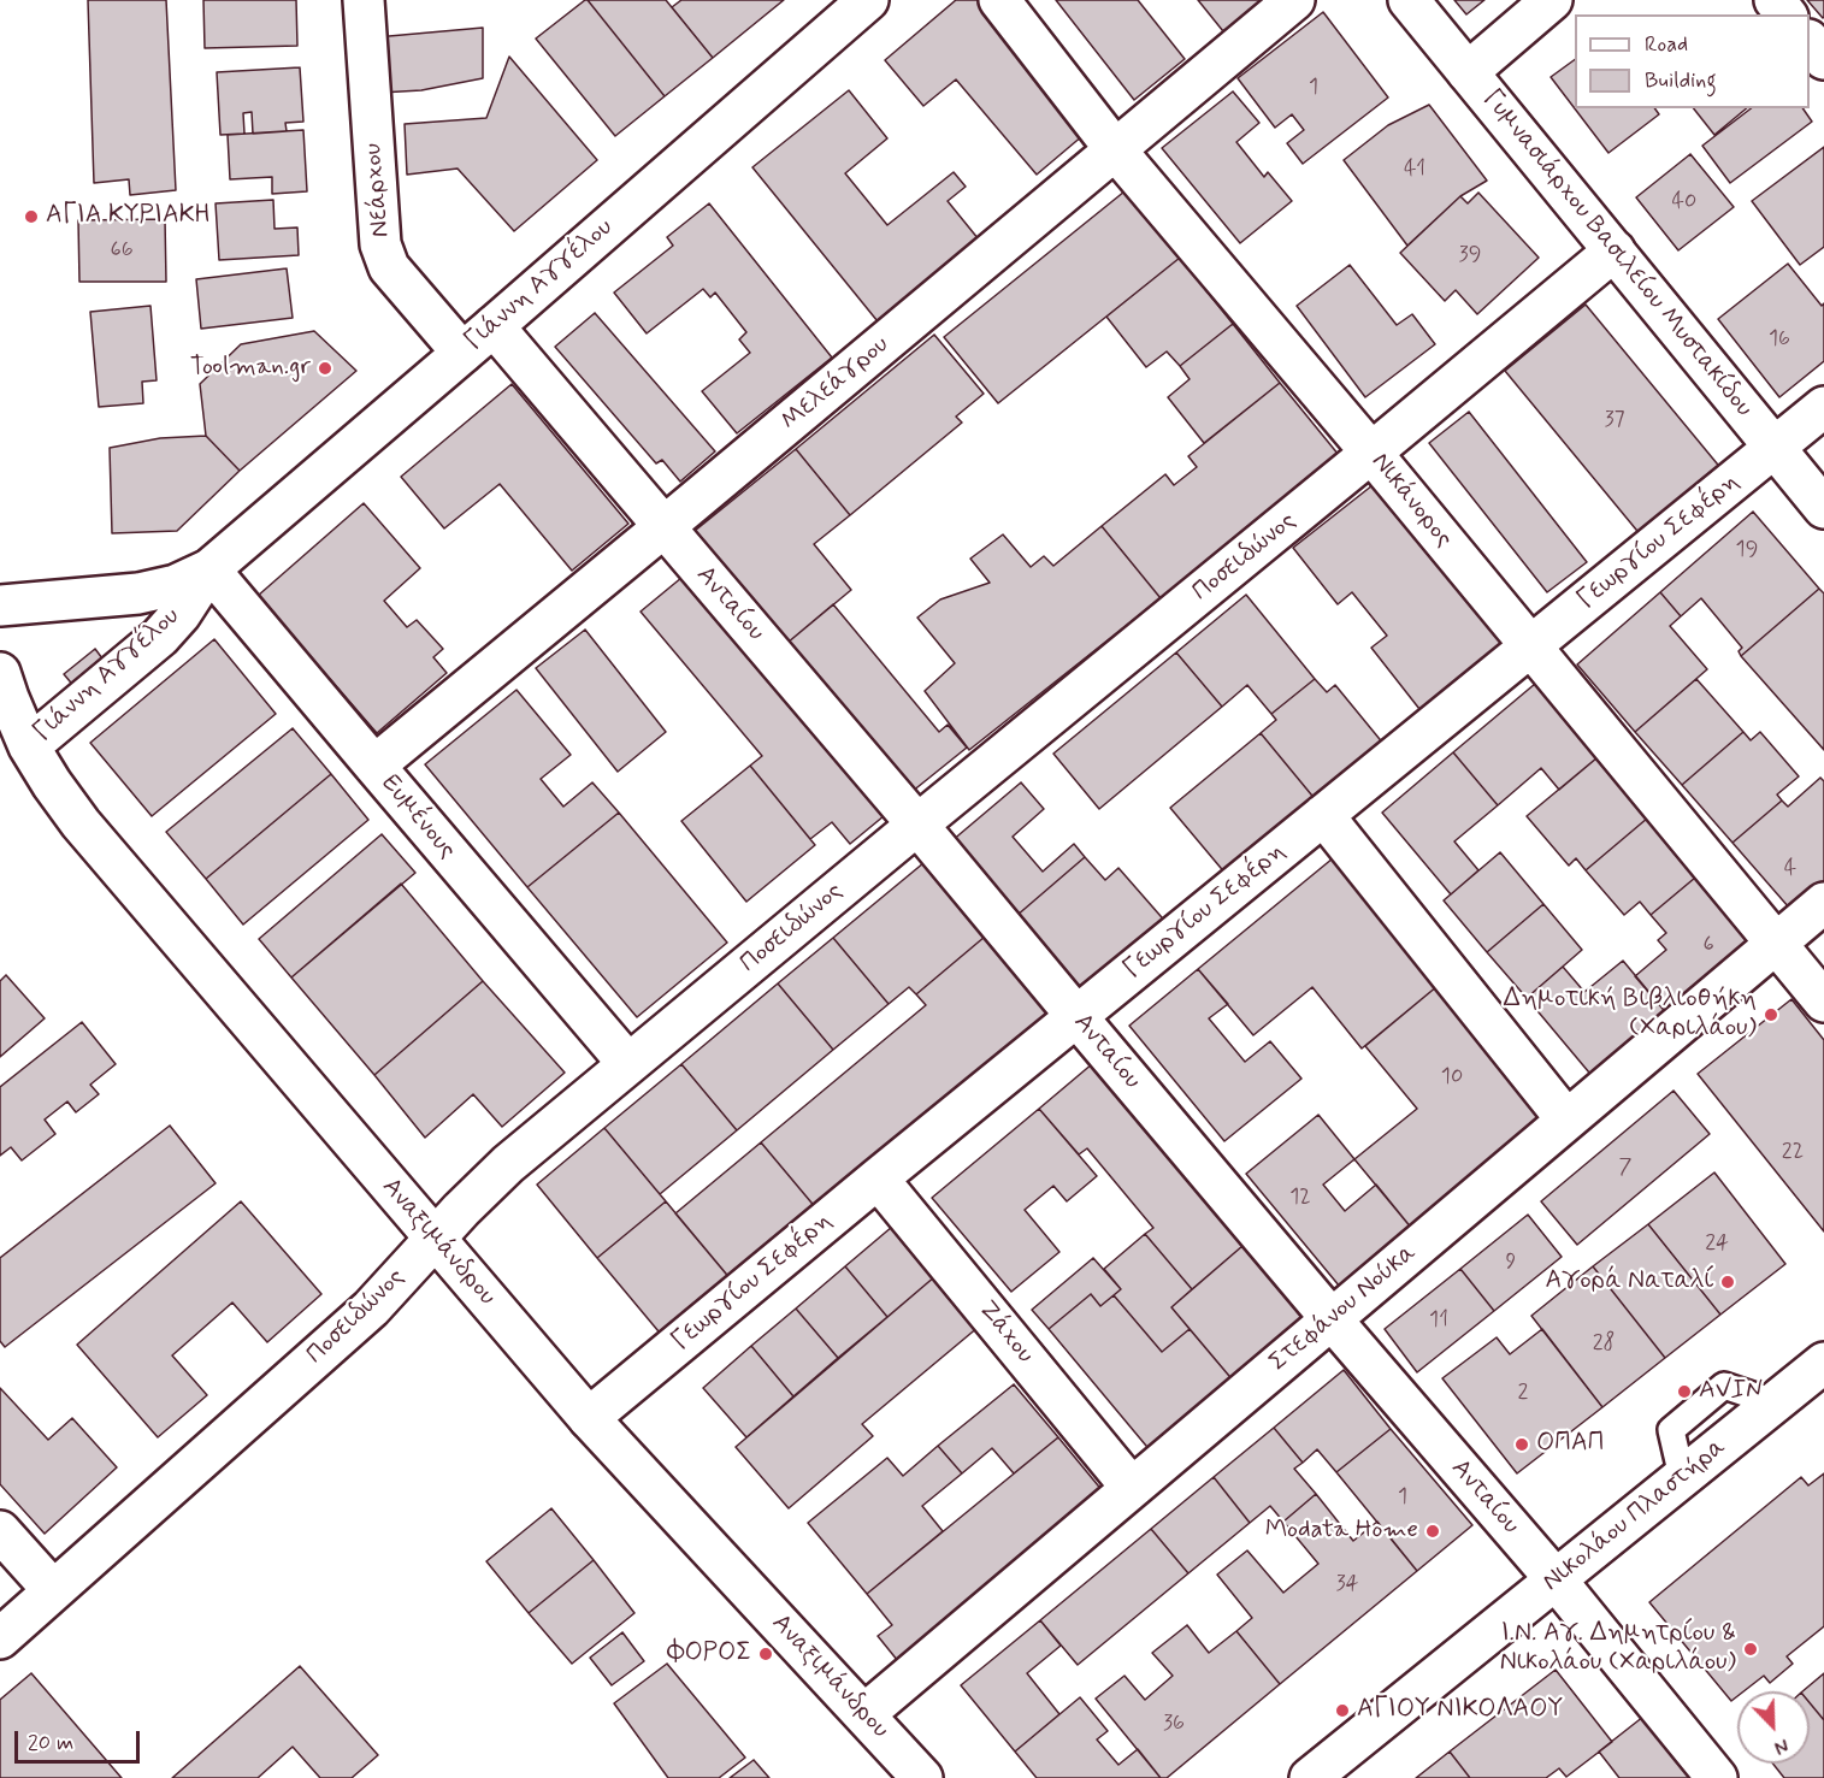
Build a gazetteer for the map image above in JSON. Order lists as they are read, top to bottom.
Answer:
{
  "streets": {
    "street": [
      "Νεάρχου",
      "Γυμνασιάρχου Βασιλείου Μυστακίδου",
      "Γιάννη Αγγέλου",
      "Μελεάγρου",
      "Νικάνορος",
      "Γεωργίου Σεφέρη",
      "Ποσειδώνος",
      "Ανταίου",
      "Ευμένους",
      "Αναξιμάνδρου",
      "Στεφάνου Νούκα",
      "Ζάχου",
      "Νικολάου Πλαστήρα"
    ]
  },
  "crossings": [
    ["Νεάρχου", "Γιάννη Αγγέλου"],
    ["Γυμνασιάρχου Βασιλείου Μυστακίδου", "Γεωργίου Σεφέρη"],
    ["Γυμνασιάρχου Βασιλείου Μυστακίδου", "Ποσειδώνος"],
    ["Γιάννη Αγγέλου", "Ανταίου"],
    ["Γιάννη Αγγέλου", "Ευμένους"],
    ["Γιάννη Αγγέλου", "Αναξιμάνδρου"],
    ["Μελεάγρου", "Νικάνορος"],
    ["Μελεάγρου", "Ανταίου"],
    ["Μελεάγρου", "Ευμένους"],
    ["Νικάνορος", "Γεωργίου Σεφέρη"],
    ["Νικάνορος", "Ποσειδώνος"],
    ["Νικάνορος", "Στεφάνου Νούκα"],
    ["Γεωργίου Σεφέρη", "Ανταίου"],
    ["Γεωργίου Σεφέρη", "Αναξιμάνδρου"],
    ["Γεωργίου Σεφέρη", "Ζάχου"],
    ["Ποσειδώνος", "Ανταίου"],
    ["Ποσειδώνος", "Ευμένους"],
    ["Ποσειδώνος", "Αναξιμάνδρου"],
    ["Ανταίου", "Στεφάνου Νούκα"],
    ["Ανταίου", "Νικολάου Πλαστήρα"],
    ["Αναξιμάνδρου", "Στεφάνου Νούκα"],
    ["Στεφάνου Νούκα", "Ζάχου"]
  ],
  "places": [
    "ΑΓΙΑ ΚΥΡΙΑΚΗ",
    "Toolman.gr",
    "Δημοτική Βιβλιοθήκη (Χαριλάου)",
    "Αγορά Ναταλί",
    "AVIN",
    "ΟΠΑΠ",
    "Modata Home",
    "Ι.Ν. Αγ. Δημητρίου & Νικολάου (Χαριλάου)",
    "ΦΟΡΟΣ",
    "ΑΓΙΟΥ ΝΙΚΟΛΑΟΥ"
  ],
  "house_numbers": [
    "1",
    "41",
    "40",
    "66",
    "39",
    "16",
    "37",
    "19",
    "4",
    "6",
    "10",
    "22",
    "7",
    "12",
    "24",
    "9",
    "11",
    "28",
    "2",
    "1",
    "34",
    "36"
  ],
  "legend": ["Road", "Building"],
  "scale_bar": "20 m",
  "north": "bottom right"
}
